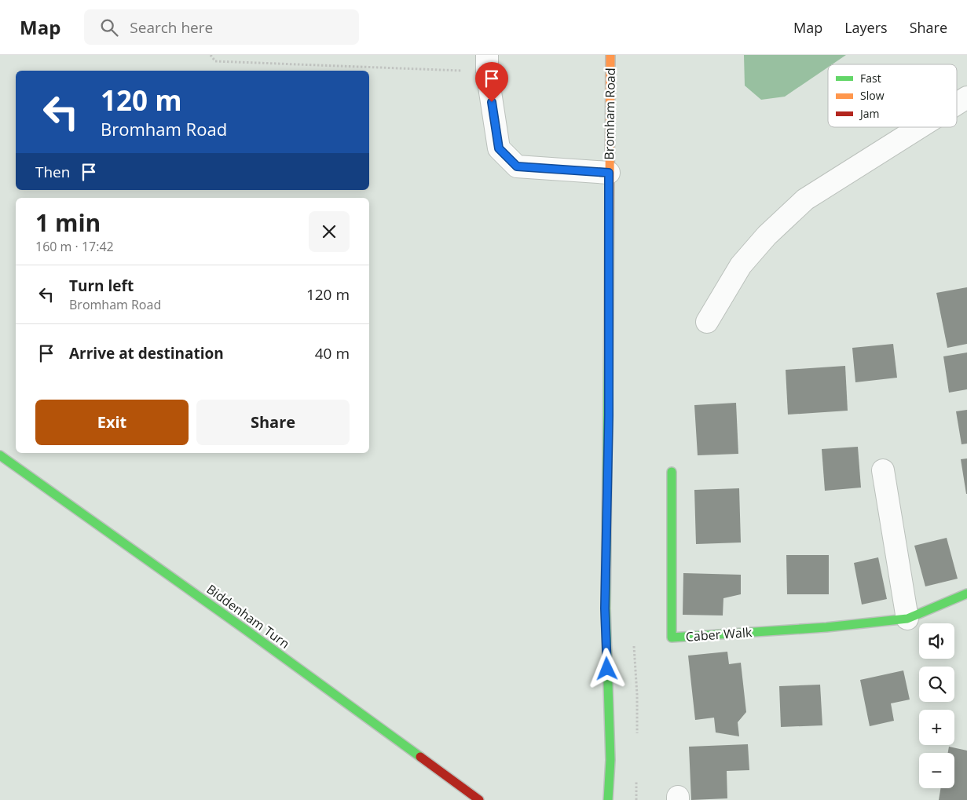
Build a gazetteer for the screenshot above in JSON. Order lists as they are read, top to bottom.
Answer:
{
  "streets": {
    "street": ["Bromham Road", "Biddenham Turn", "Caber Walk"]
  },
  "legend": ["Fast", "Slow", "Jam"],
  "page": {
    "header": "Map",
    "search": "Search here",
    "nav": ["Map", "Layers", "Share"],
    "turn": ["120 m", "Bromham Road"],
    "then": "Then",
    "heading": ["1 min", "160 m · 17:42"],
    "list": [
      {
        "name": "Turn left",
        "note": "Bromham Road",
        "value": "120 m"
      },
      {
        "name": "Arrive at destination",
        "value": "40 m"
      }
    ],
    "buttons": ["Exit", "Share"],
    "map_buttons": ["+", "−"]
  }
}
